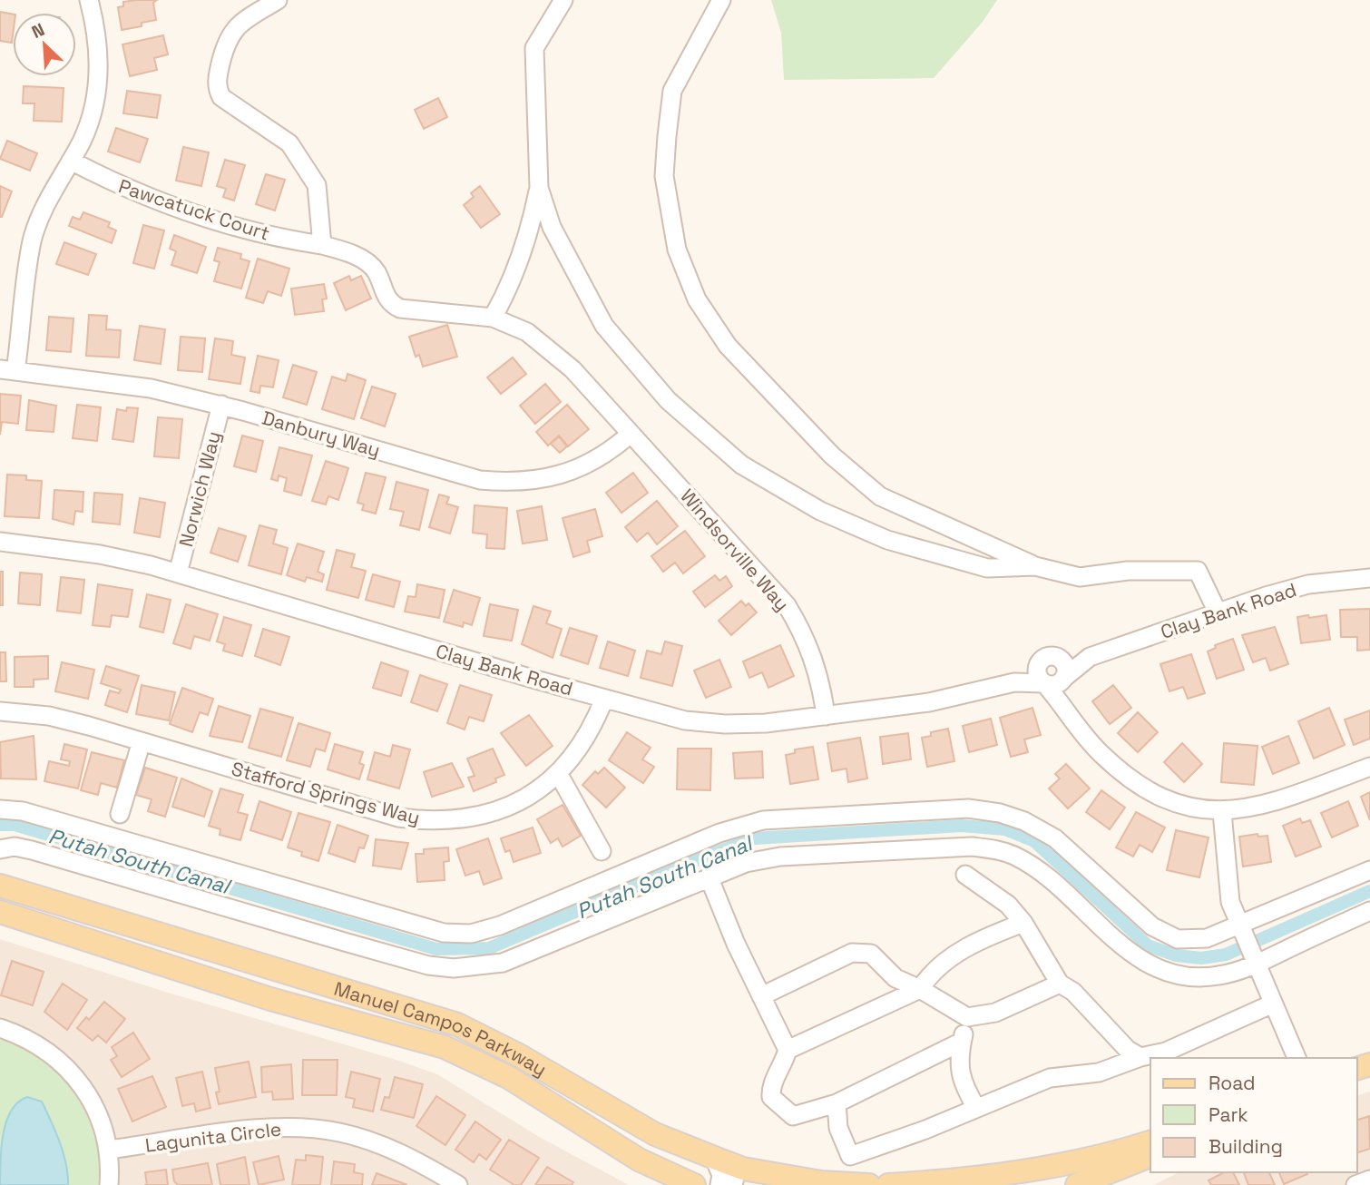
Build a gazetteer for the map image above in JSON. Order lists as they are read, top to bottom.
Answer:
{
  "streets": {
    "main road": ["Manuel Campos Parkway"],
    "street": [
      "Pawcatuck Court",
      "Danbury Way",
      "Norwich Way",
      "Windsorville Way",
      "Clay Bank Road",
      "Stafford Springs Way",
      "Lagunita Circle"
    ]
  },
  "crossings": [
    ["Pawcatuck Court", "Windsorville Way"],
    ["Danbury Way", "Norwich Way"],
    ["Danbury Way", "Windsorville Way"],
    ["Norwich Way", "Clay Bank Road"],
    ["Windsorville Way", "Clay Bank Road"],
    ["Clay Bank Road", "Stafford Springs Way"]
  ],
  "water": ["Putah South Canal"],
  "legend": ["Road", "Park", "Building"],
  "north": "top left"
}
